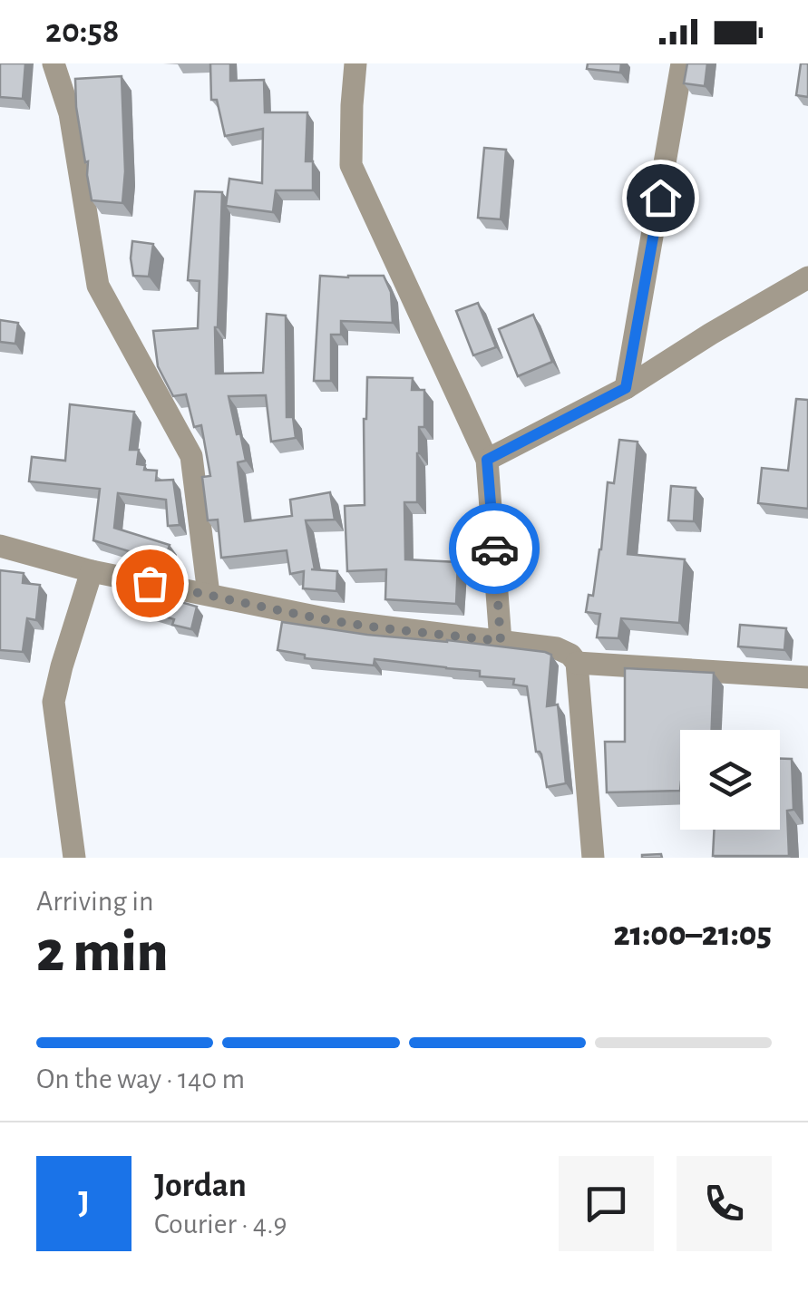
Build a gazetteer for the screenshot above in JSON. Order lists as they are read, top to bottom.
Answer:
{
  "page": {
    "status": "20:58",
    "heading": ["2 min", "Arriving in", "21:00–21:05"],
    "panel": ["Jordan", "Courier · 4.9"],
    "bar": "On the way · 140 m",
    "round": "J"
  }
}
